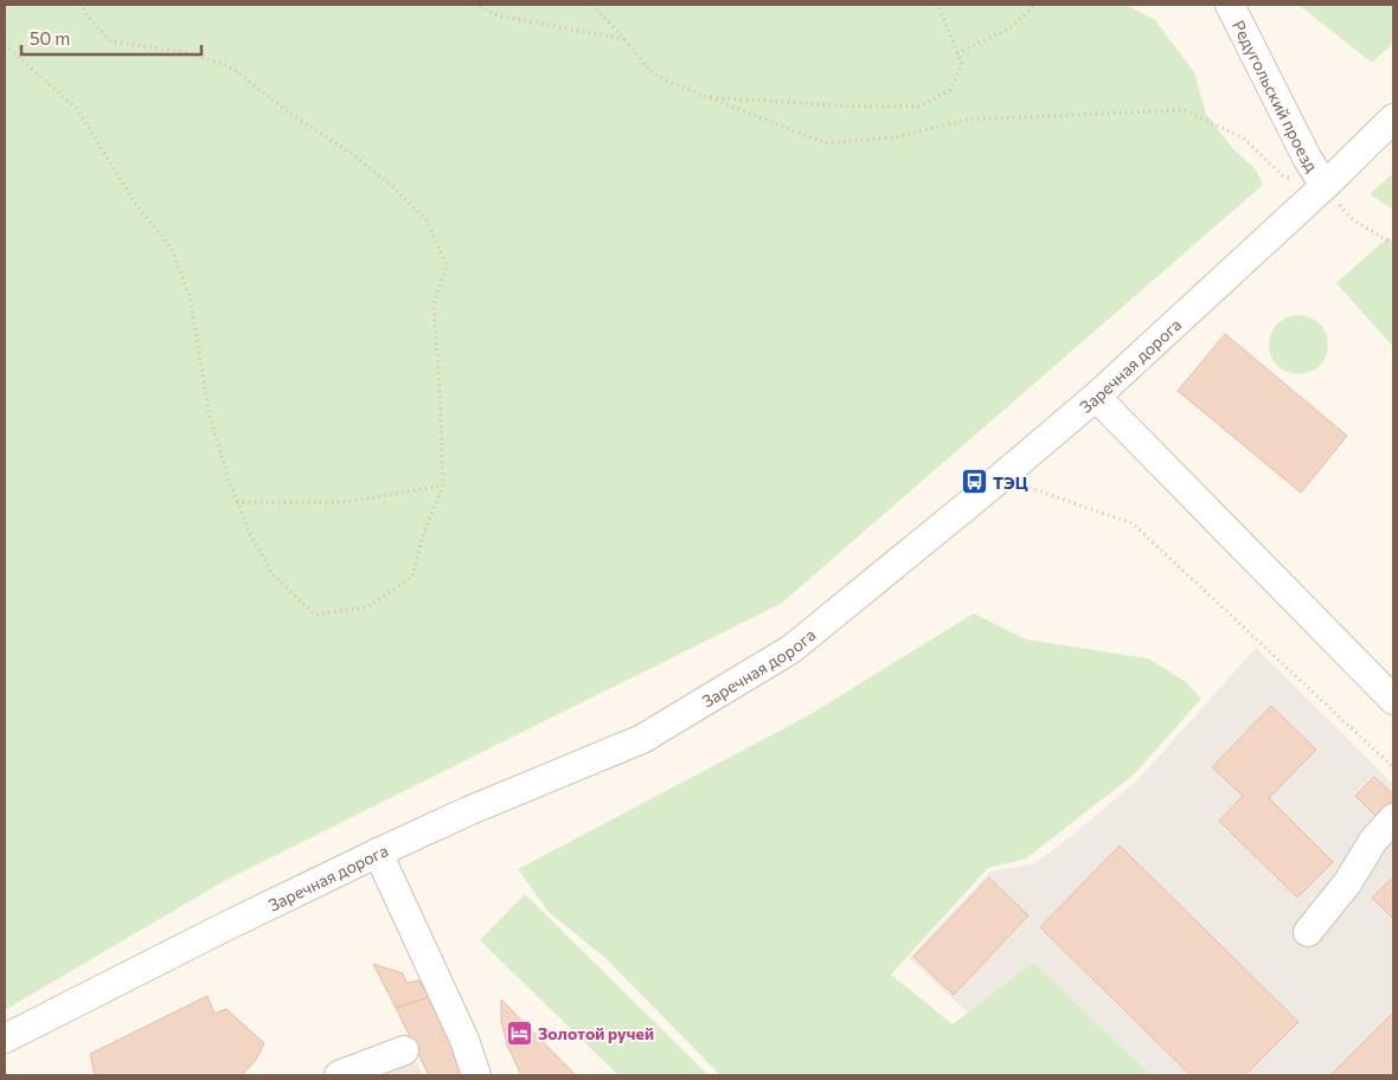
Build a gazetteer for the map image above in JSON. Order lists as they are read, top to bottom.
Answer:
{
  "streets": {
    "street": ["Редугольский проезд", "Заречная дорога"]
  },
  "crossings": [
    ["Редугольский проезд", "Заречная дорога"]
  ],
  "places": {
    "bus stop": ["ТЭЦ"],
    "hotel": ["Золотой ручей"]
  },
  "scale_bar": "50 m"
}
